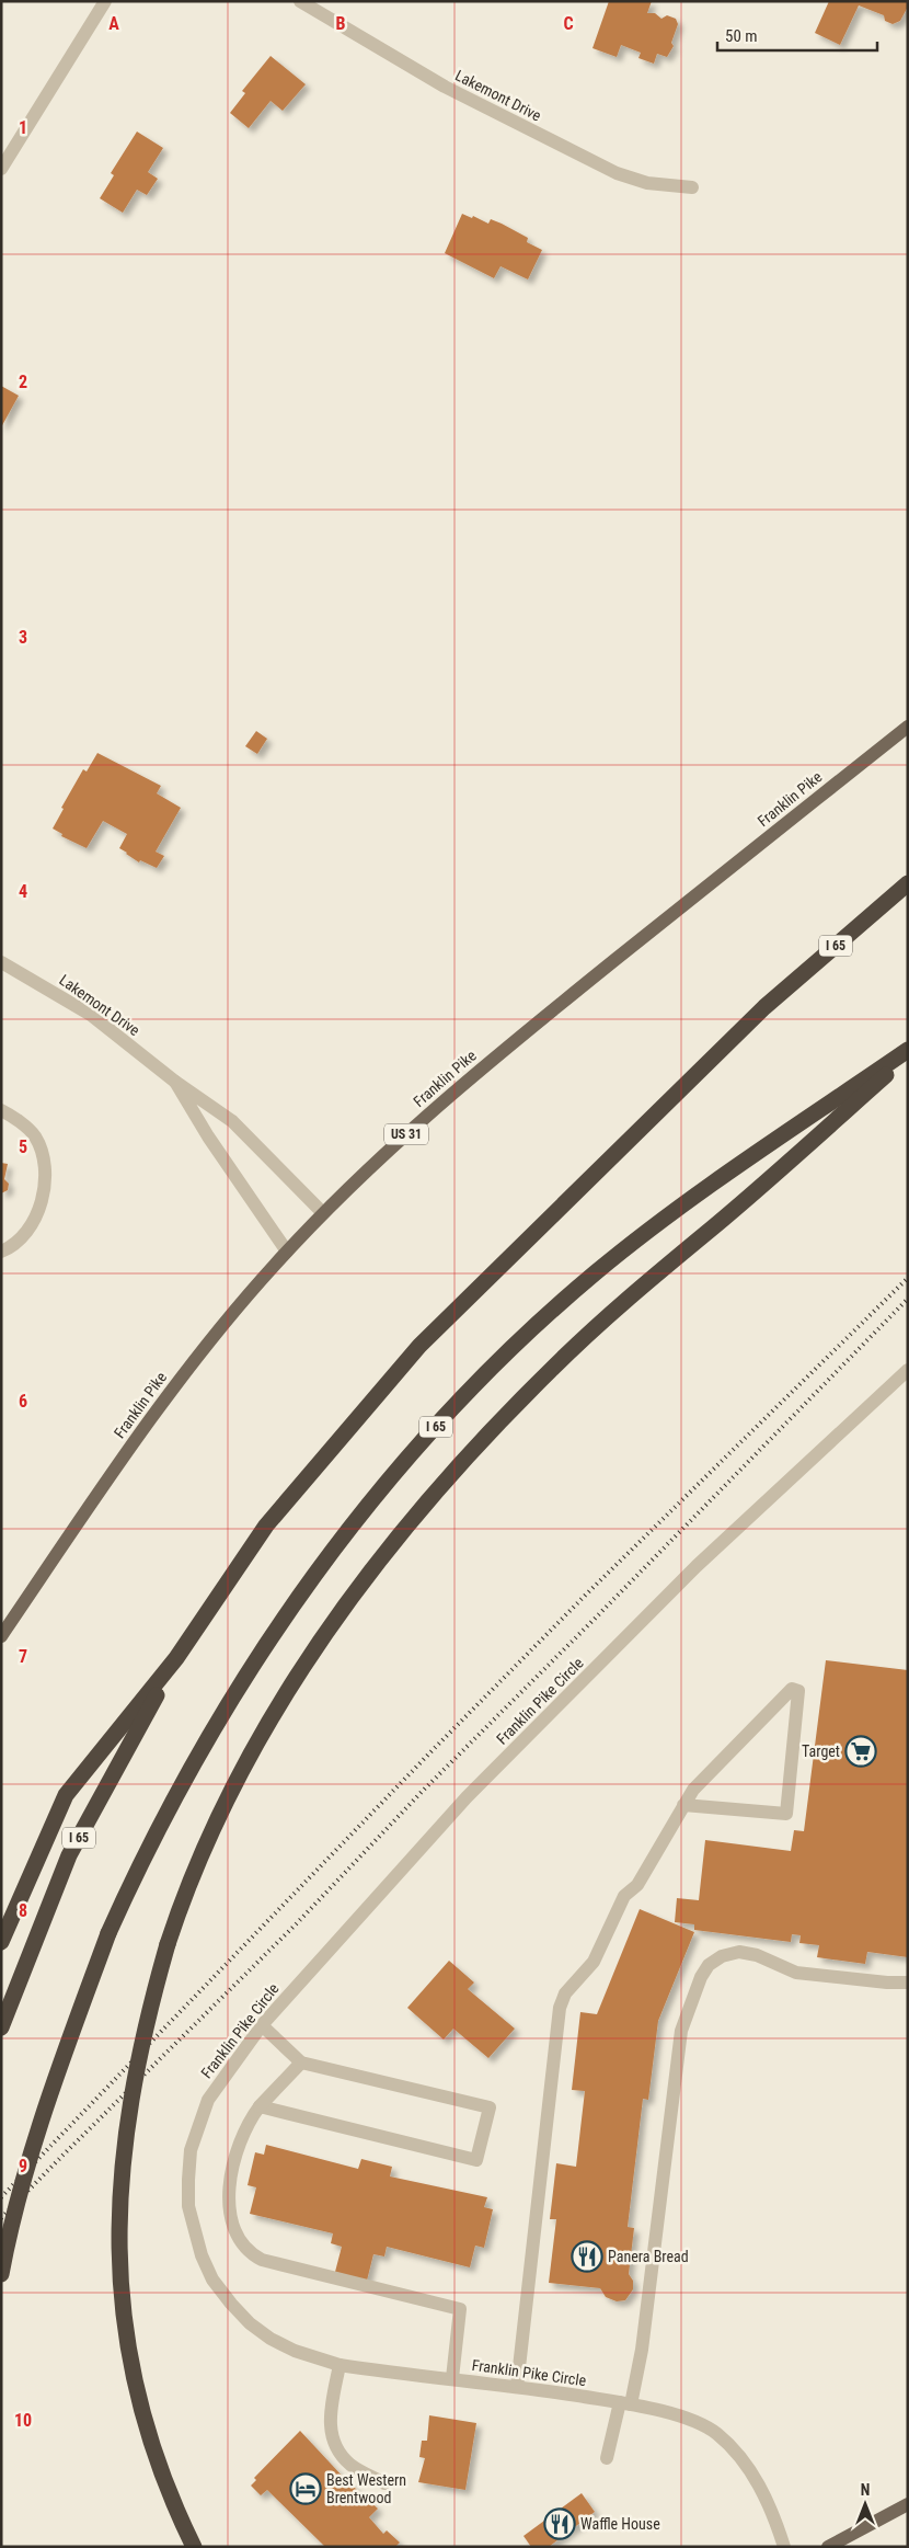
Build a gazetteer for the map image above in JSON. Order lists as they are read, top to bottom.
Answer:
{
  "streets": {
    "highway": ["I 65"],
    "main road": ["Franklin Pike", "US 31"],
    "street": ["Lakemont Drive", "Franklin Pike Circle"]
  },
  "crossings": [
    ["Lakemont Drive", "Franklin Pike"]
  ],
  "places": {
    "supermarket": ["Target"],
    "restaurant": ["Panera Bread", "Waffle House"],
    "hotel": ["Best Western Brentwood"]
  },
  "scale_bar": "50 m",
  "north": "top",
  "grid": {
    "columns": ["A", "B", "C"],
    "rows": [
      "1",
      "2",
      "3",
      "4",
      "5",
      "6",
      "7",
      "8",
      "9",
      "10"
    ]
  }
}
